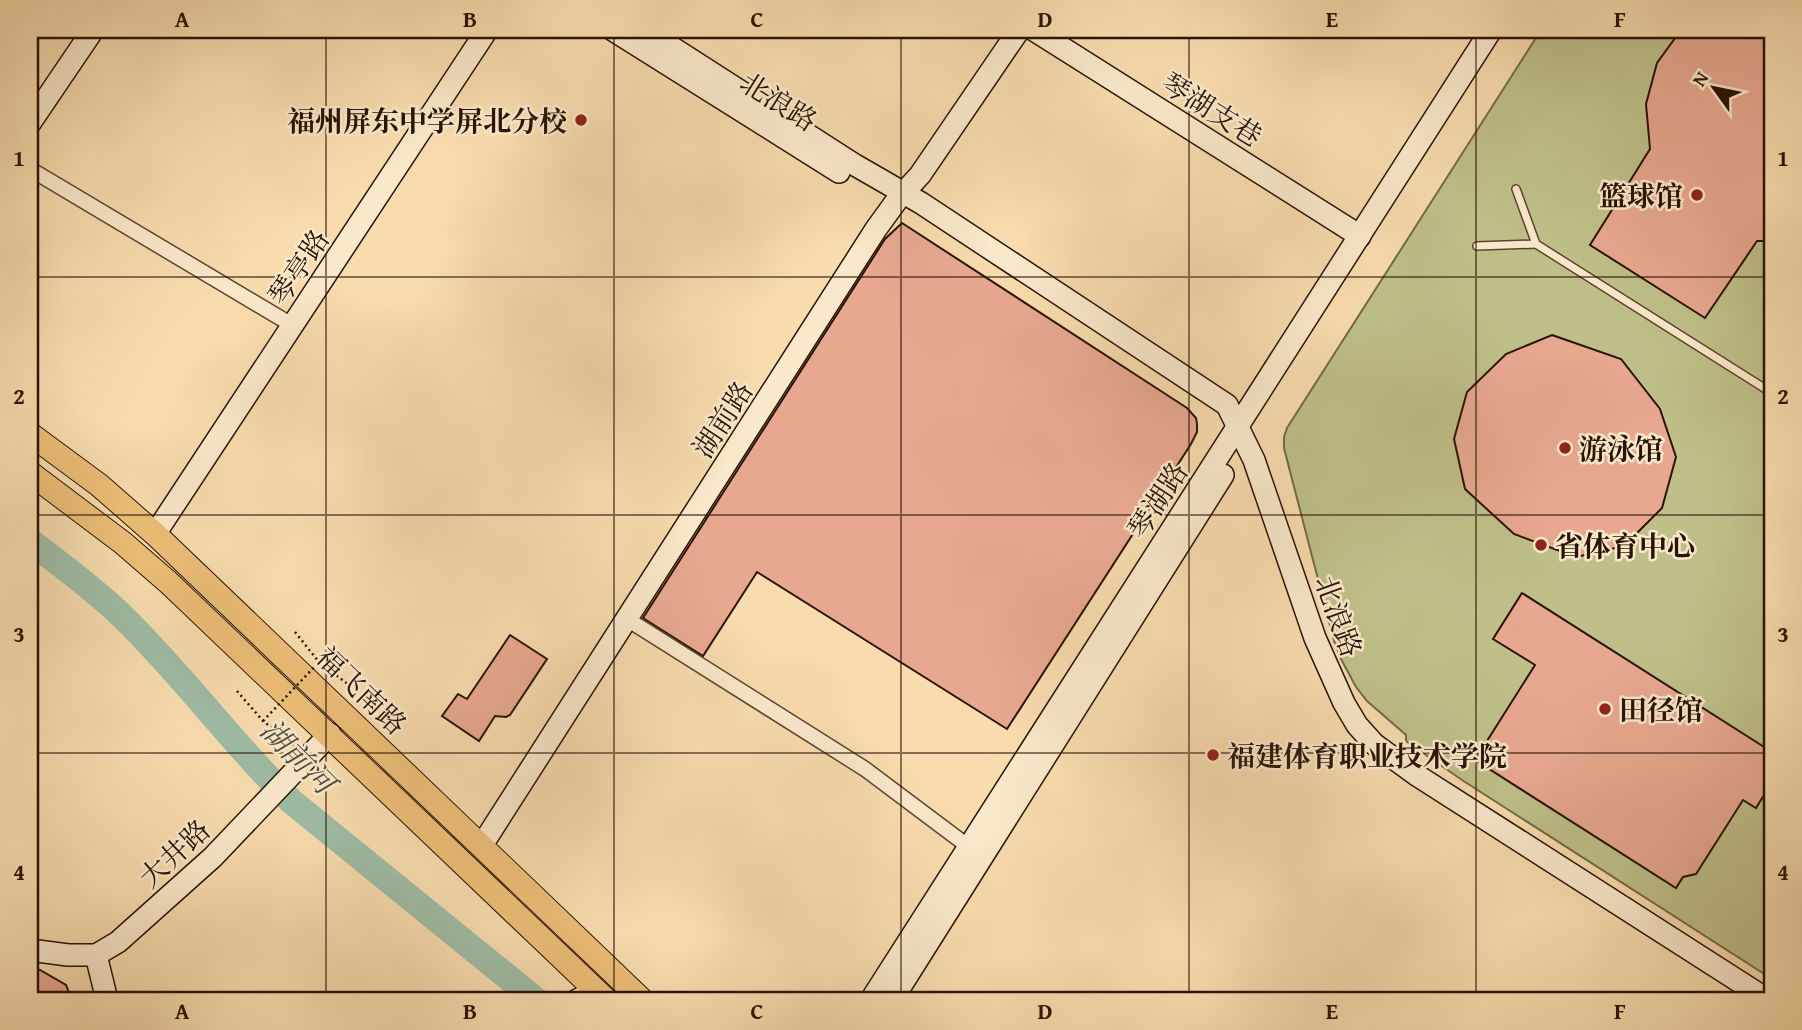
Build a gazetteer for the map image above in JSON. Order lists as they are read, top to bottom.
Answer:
{
  "streets": {
    "main road": ["福飞南路"],
    "street": [
      "北浪路",
      "琴湖支巷",
      "琴亭路",
      "湖前路",
      "琴湖路",
      "大井路"
    ]
  },
  "crossings": [
    ["北浪路", "湖前路"],
    ["北浪路", "琴湖路"],
    ["琴湖支巷", "琴湖路"],
    ["琴亭路", "福飞南路"],
    ["湖前路", "福飞南路"],
    ["福飞南路", "大井路"]
  ],
  "water": ["湖前河"],
  "places": [
    "福州屏东中学屏北分校",
    "篮球馆",
    "游泳馆",
    "省体育中心",
    "田径馆",
    "福建体育职业技术学院"
  ],
  "north": "top left",
  "grid": {
    "columns": [
      "A",
      "B",
      "C",
      "D",
      "E",
      "F"
    ],
    "rows": [
      "1",
      "2",
      "3",
      "4"
    ]
  }
}
